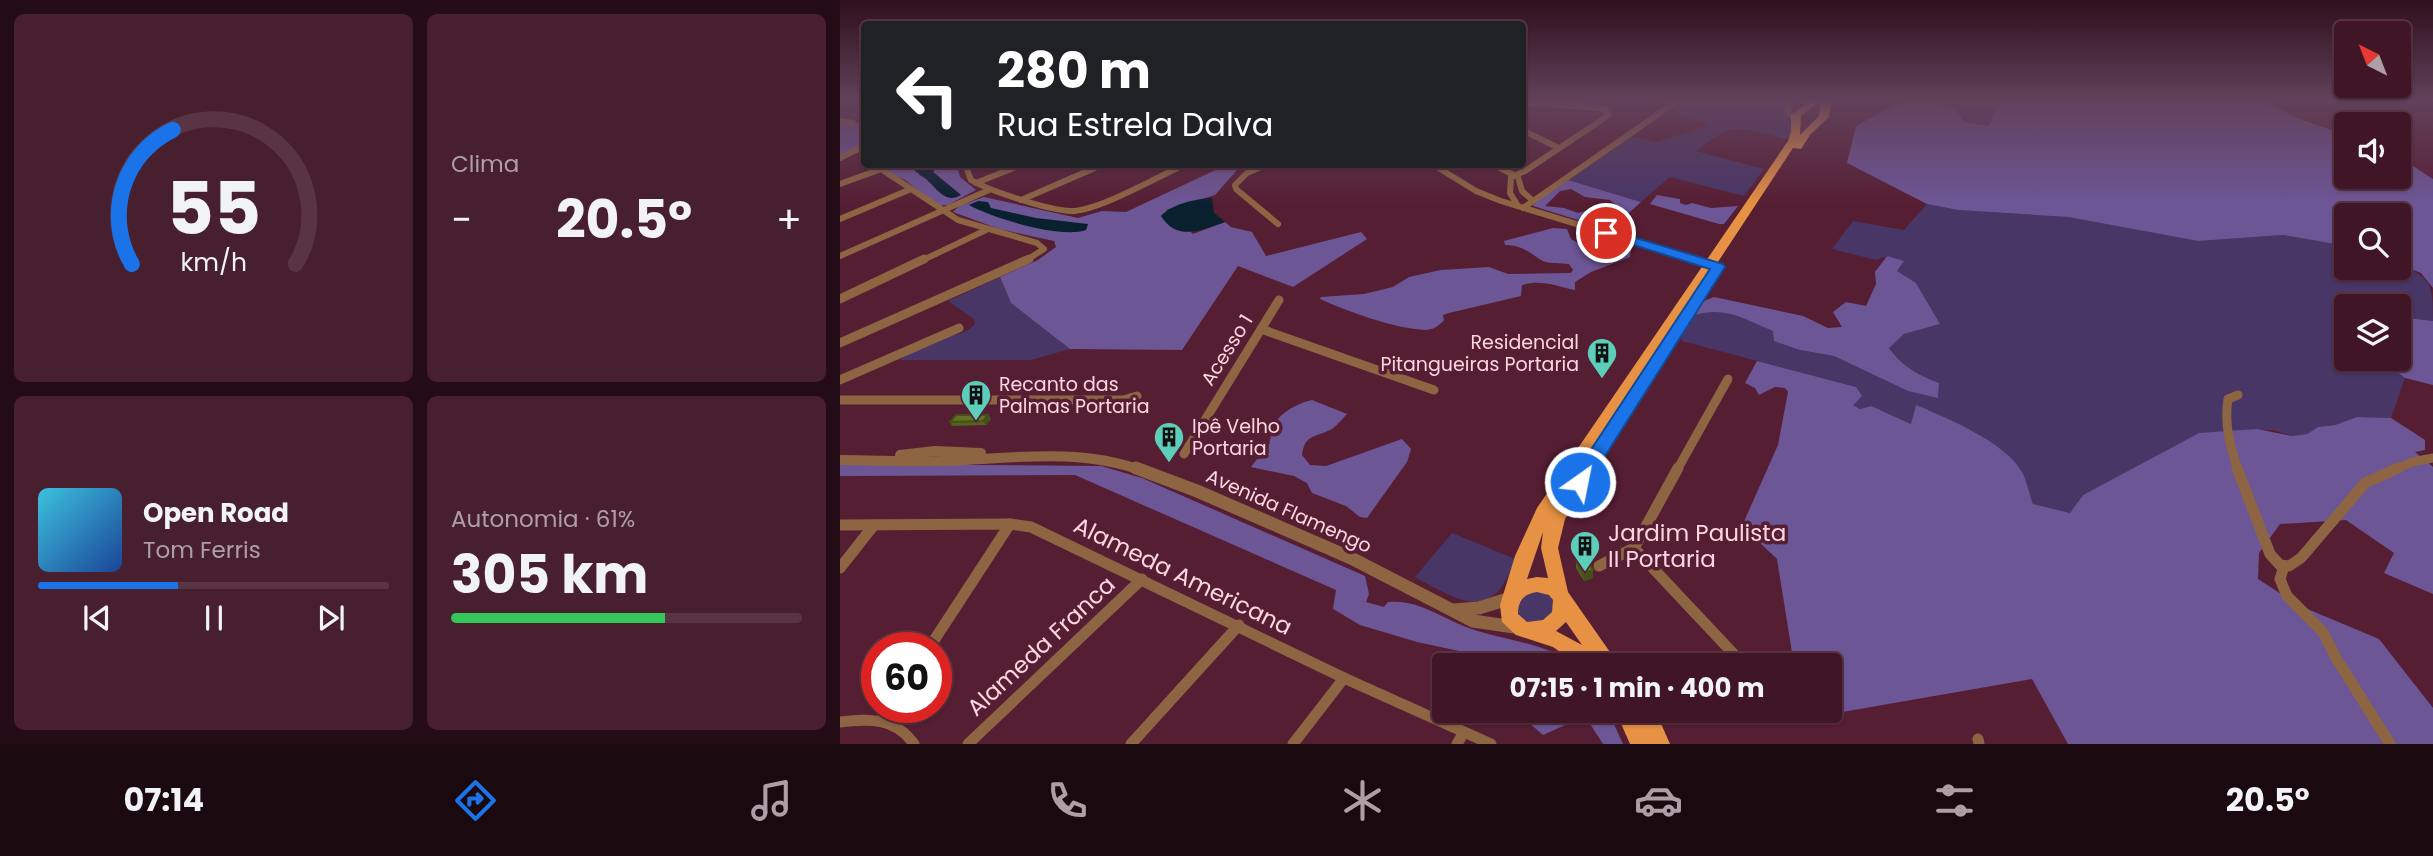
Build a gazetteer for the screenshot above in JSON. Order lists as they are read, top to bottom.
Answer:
{
  "streets": {
    "street": [
      "Acesso 1",
      "Avenida Flamengo",
      "Alameda Americana",
      "Alameda Franca"
    ]
  },
  "crossings": [
    ["Alameda Americana", "Alameda Franca"]
  ],
  "places": {
    "building": [
      "Residencial Pitangueiras Portaria",
      "Recanto das Palmas Portaria",
      "Ipê Velho Portaria",
      "Jardim Paulista II Portaria"
    ]
  },
  "north": "top left",
  "page": {
    "tile": [
      "Clima",
      ["Autonomia · 61%", "305 km"]
    ],
    "turn": ["280 m", "Rua Estrela Dalva"],
    "heat": ["−", "20.5°", "+"],
    "song": ["Open Road", "Tom Ferris"],
    "limit": "60",
    "trip": "07:15 · 1 min · 400 m",
    "tabs": ["07:14", "20.5°"],
    "gauge": ["55", "km/h"]
  }
}
